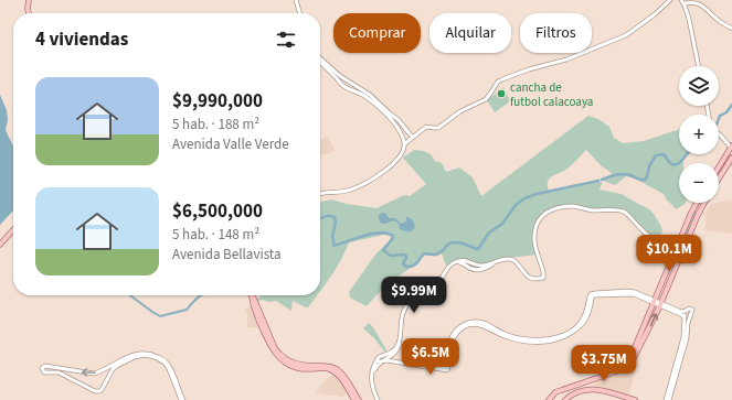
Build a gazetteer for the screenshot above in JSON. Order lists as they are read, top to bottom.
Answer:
{
  "places": ["cancha de futbol calacoaya"],
  "page": {
    "chip": ["Comprar", "Alquilar", "Filtros"],
    "heading": "4 viviendas",
    "map_buttons": ["+", "−"],
    "list": [
      {
        "name": "$9,990,000",
        "note": "5 hab. · 188 m² · Avenida Valle Verde"
      },
      {
        "name": "$6,500,000",
        "note": "5 hab. · 148 m² · Avenida Bellavista"
      }
    ],
    "price": [
      "$10.1M",
      "$9.99M",
      "$6.5M",
      "$3.75M"
    ]
  }
}
